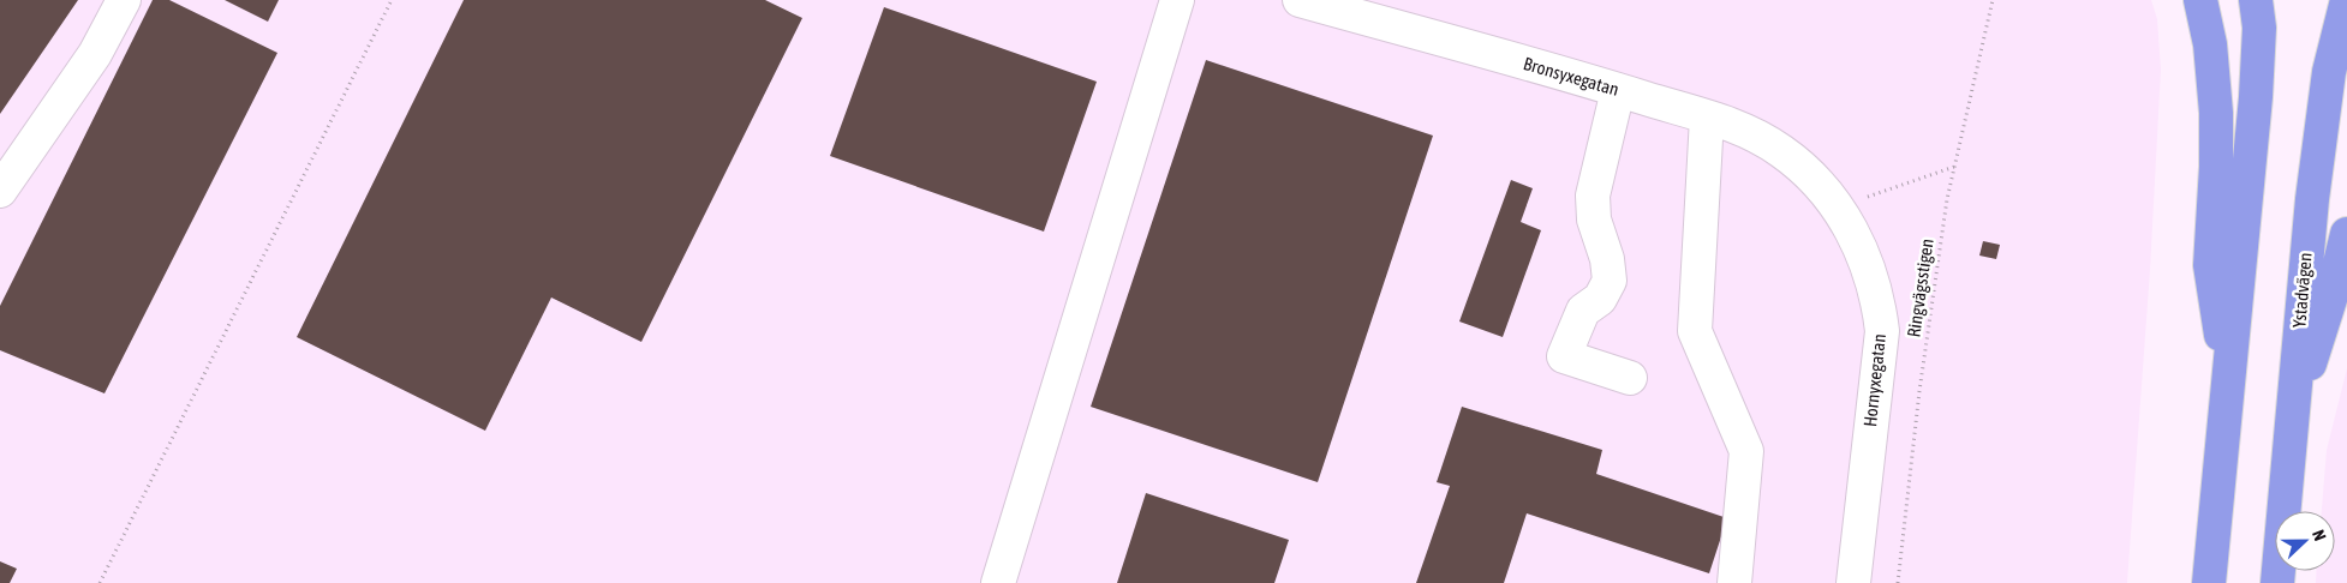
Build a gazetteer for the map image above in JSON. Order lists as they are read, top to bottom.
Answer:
{
  "streets": {
    "highway": ["Ystadvägen"],
    "street": ["Bronsyxegatan", "Hornyxegatan"],
    "path": ["Ringvägsstigen"]
  },
  "crossings": [
    ["Bronsyxegatan", "Hornyxegatan"]
  ],
  "north": "right"
}
